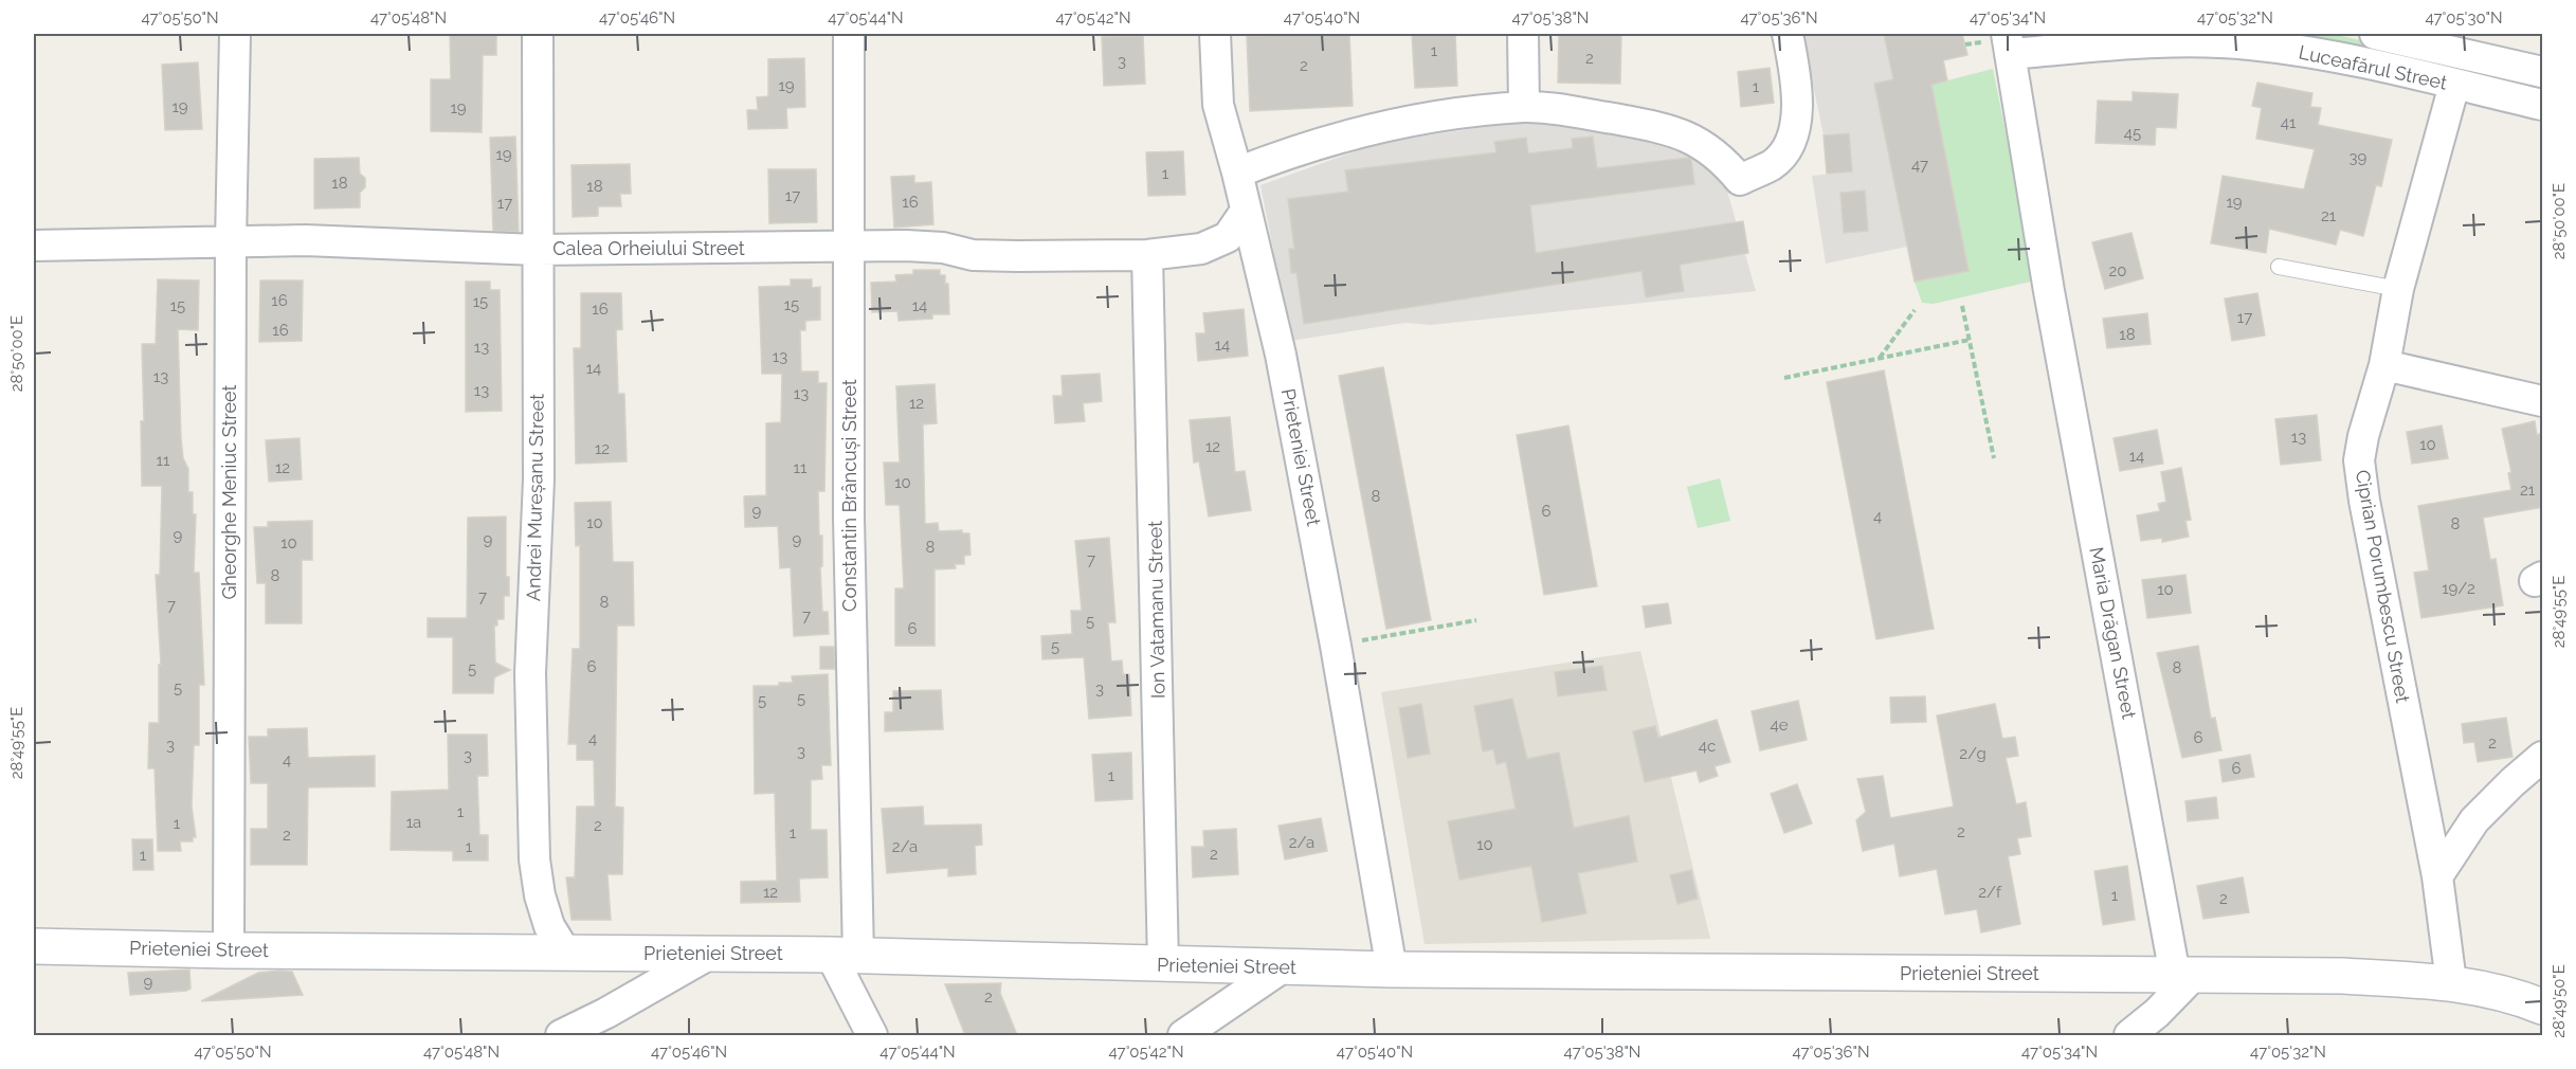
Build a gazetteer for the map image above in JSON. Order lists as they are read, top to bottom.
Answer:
{
  "streets": {
    "street": [
      "Luceafărul Street",
      "Calea Orheiului Street",
      "Prieteniei Street",
      "Gheorghe Meniuc Street",
      "Constantin Brâncuși Street",
      "Andrei Mureșanu Street",
      "Ciprian Porumbescu Street",
      "Ion Vatamanu Street",
      "Maria Drăgan Street"
    ]
  },
  "crossings": [
    ["Luceafărul Street", "Ciprian Porumbescu Street"],
    ["Luceafărul Street", "Maria Drăgan Street"],
    ["Calea Orheiului Street", "Prieteniei Street"],
    ["Calea Orheiului Street", "Gheorghe Meniuc Street"],
    ["Calea Orheiului Street", "Constantin Brâncuși Street"],
    ["Calea Orheiului Street", "Andrei Mureșanu Street"],
    ["Calea Orheiului Street", "Ion Vatamanu Street"],
    ["Prieteniei Street", "Gheorghe Meniuc Street"],
    ["Prieteniei Street", "Constantin Brâncuși Street"],
    ["Prieteniei Street", "Andrei Mureșanu Street"],
    ["Prieteniei Street", "Ciprian Porumbescu Street"],
    ["Prieteniei Street", "Ion Vatamanu Street"],
    ["Prieteniei Street", "Maria Drăgan Street"]
  ],
  "house_numbers": [
    "1",
    "2",
    "3",
    "2",
    "19",
    "1",
    "19",
    "19",
    "41",
    "45",
    "19",
    "39",
    "47",
    "1",
    "18",
    "18",
    "17",
    "16",
    "19",
    "17",
    "21",
    "20",
    "16",
    "15",
    "15",
    "15",
    "14",
    "16",
    "17",
    "16",
    "18",
    "14",
    "13",
    "13",
    "14",
    "13",
    "13",
    "13",
    "12",
    "13",
    "10",
    "12",
    "12",
    "14",
    "11",
    "12",
    "11",
    "10",
    "21",
    "8",
    "9",
    "6",
    "4",
    "10",
    "8",
    "9",
    "9",
    "9",
    "10",
    "8",
    "7",
    "8",
    "19/2",
    "10",
    "7",
    "8",
    "7",
    "7",
    "5",
    "6",
    "5",
    "6",
    "8",
    "5",
    "5",
    "3",
    "5",
    "5",
    "4e",
    "6",
    "4",
    "2",
    "3",
    "4c",
    "3",
    "2/g",
    "3",
    "4",
    "6",
    "1",
    "1",
    "1a",
    "1",
    "2",
    "2",
    "1",
    "2",
    "2/a",
    "10",
    "1",
    "2/a",
    "2",
    "1",
    "12",
    "2/f",
    "1",
    "2",
    "9",
    "2"
  ],
  "coordinates": [
    "47°05'50\"N",
    "47°05'48\"N",
    "47°05'46\"N",
    "47°05'44\"N",
    "47°05'42\"N",
    "47°05'40\"N",
    "47°05'38\"N",
    "47°05'36\"N",
    "47°05'34\"N",
    "47°05'32\"N",
    "47°05'30\"N",
    "28°50'00\"E",
    "28°49'55\"E",
    "28°49'50\"E"
  ]
}
